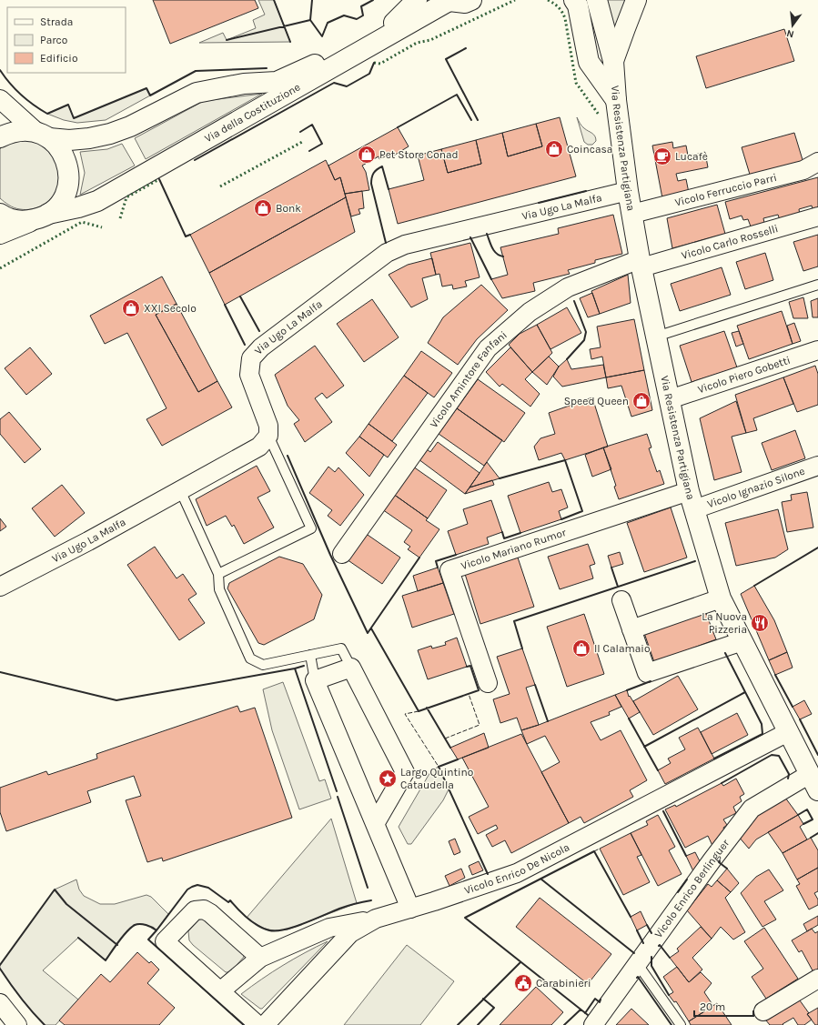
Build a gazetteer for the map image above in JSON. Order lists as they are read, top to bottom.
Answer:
{
  "streets": {
    "main road": ["Via della Costituzione", "Via Resistenza Partigiana"],
    "street": [
      "Vicolo Ferruccio Parri",
      "Via Ugo La Malfa",
      "Vicolo Carlo Rosselli",
      "Vicolo Piero Gobetti",
      "Vicolo Amintore Fanfani",
      "Vicolo Ignazio Silone",
      "Vicolo Mariano Rumor",
      "Vicolo Enrico De Nicola",
      "Vicolo Enrico Berlinguer"
    ]
  },
  "crossings": [
    ["Via Resistenza Partigiana", "Vicolo Ferruccio Parri"],
    ["Via Resistenza Partigiana", "Via Ugo La Malfa"],
    ["Via Resistenza Partigiana", "Vicolo Carlo Rosselli"],
    ["Via Resistenza Partigiana", "Vicolo Piero Gobetti"],
    ["Via Resistenza Partigiana", "Vicolo Amintore Fanfani"],
    ["Via Resistenza Partigiana", "Vicolo Ignazio Silone"],
    ["Via Resistenza Partigiana", "Vicolo Mariano Rumor"],
    ["Via Resistenza Partigiana", "Vicolo Enrico De Nicola"],
    ["Via Resistenza Partigiana", "Vicolo Enrico Berlinguer"],
    ["Vicolo Carlo Rosselli", "Vicolo Amintore Fanfani"],
    ["Vicolo Ignazio Silone", "Vicolo Mariano Rumor"]
  ],
  "places": {
    "shop": [
      "Coincasa",
      "Pet Store Conad",
      "Bonk",
      "XXI Secolo",
      "Speed Queen",
      "Il Calamaio"
    ],
    "cafe": ["Lucafè"],
    "restaurant": ["La Nuova Pizzeria"],
    "place": ["Largo Quintino Cataudella"],
    "public building": ["Carabinieri"]
  },
  "legend": ["Strada", "Parco", "Edificio"],
  "scale_bar": "20 m",
  "north": "bottom"
}
